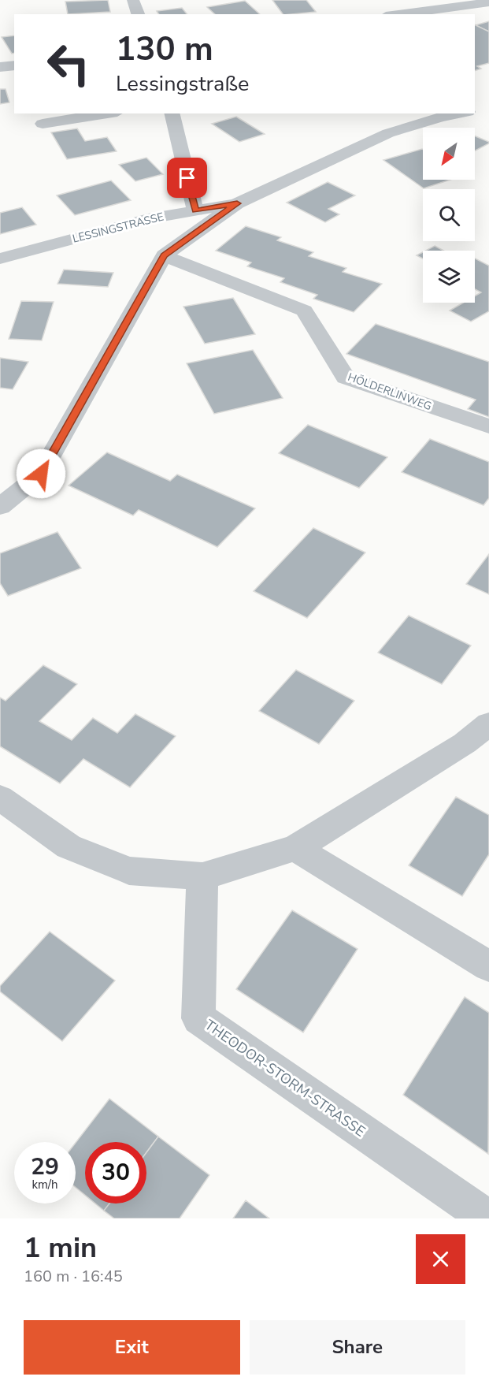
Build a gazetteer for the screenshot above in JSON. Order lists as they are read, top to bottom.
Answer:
{
  "streets": {
    "street": ["LESSINGSTRASSE", "HÖLDERLINWEG", "THEODOR-STORM-STRASSE"]
  },
  "north": "bottom left",
  "page": {
    "turn": ["130 m", "Lessingstraße"],
    "speed": "29 km/h",
    "limit": "30",
    "heading": ["1 min", "160 m · 16:45"],
    "buttons": ["Exit", "Share"]
  }
}
